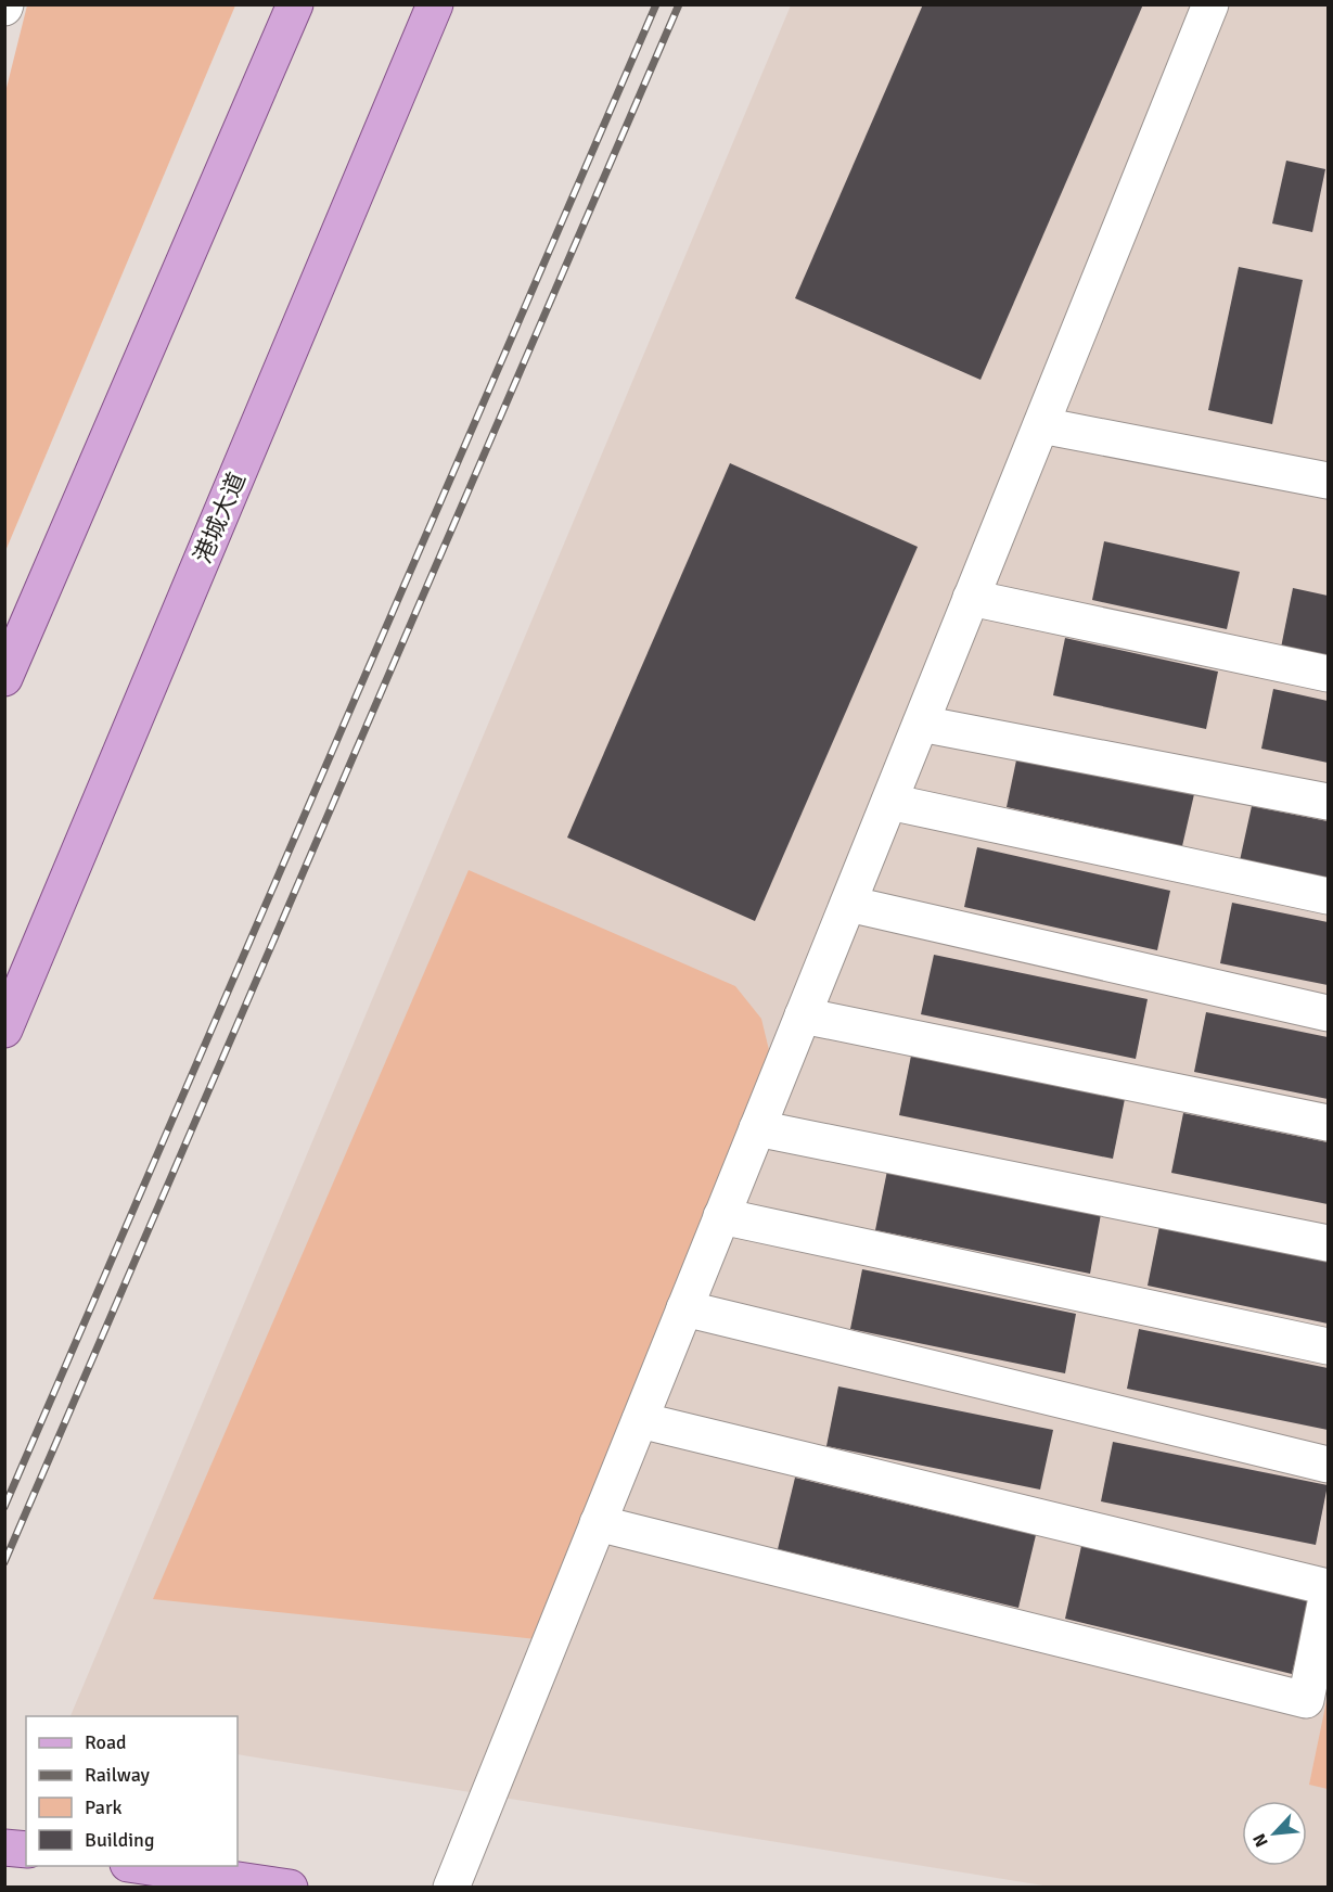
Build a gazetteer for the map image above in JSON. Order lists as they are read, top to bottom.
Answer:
{
  "streets": {
    "main road": ["港城大道"]
  },
  "legend": [
    "Road",
    "Railway",
    "Park",
    "Building"
  ],
  "north": "bottom left"
}
